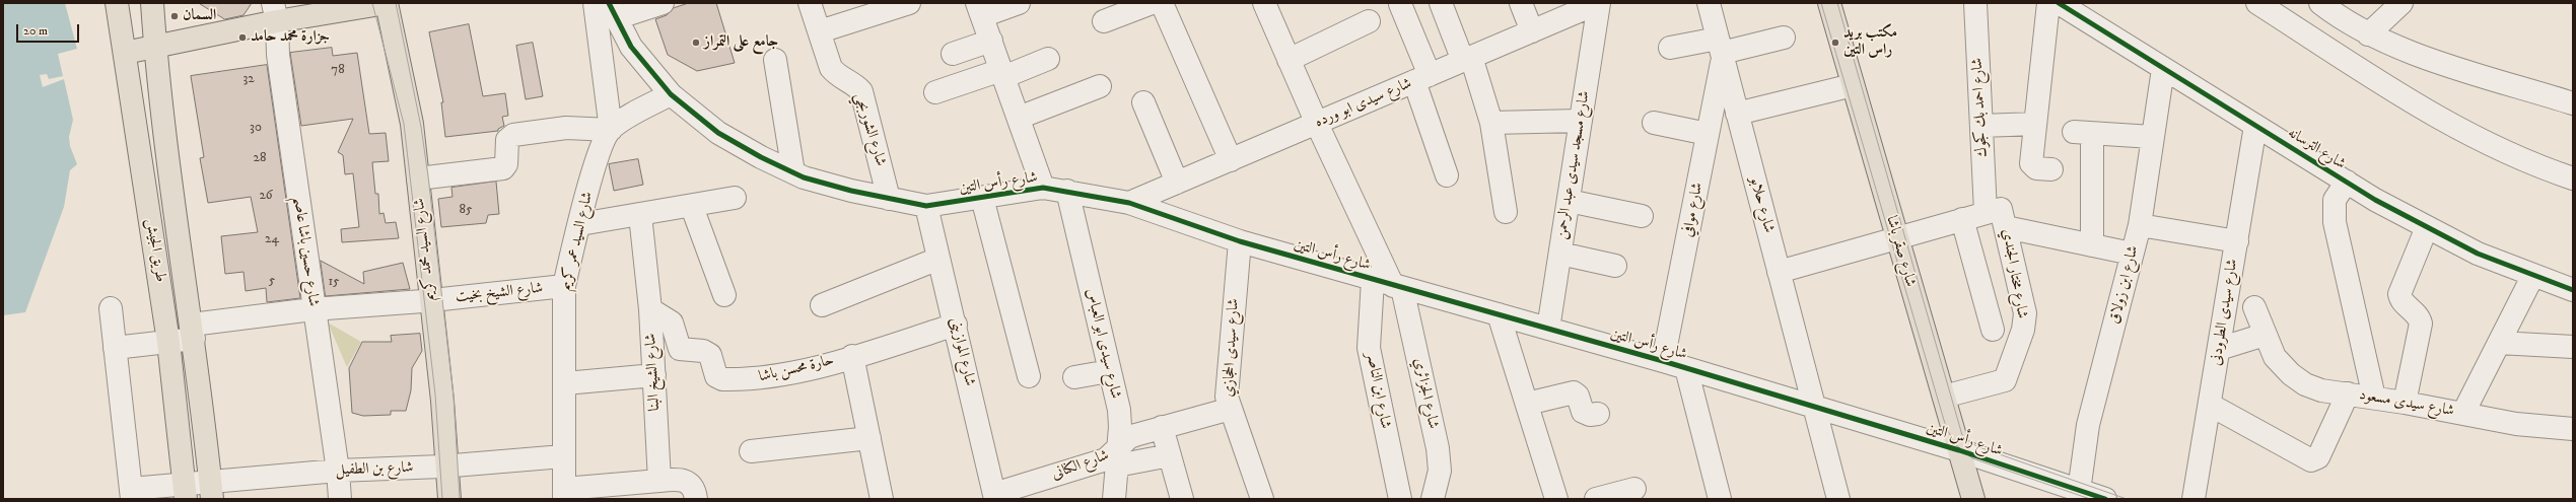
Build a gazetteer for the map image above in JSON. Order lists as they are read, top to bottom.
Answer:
{
  "streets": {
    "main road": ["شارع السيد محمد كريم", "طريق الجيش", "شارع صقر باشا"],
    "street": [
      "شارع سيدى ابو ورده",
      "شارع احمد بك كجوك",
      "شارع الشوربجي",
      "شارع الترسانه",
      "شارع مسجد سيدى عبد الرحمن",
      "شارع رأس التين",
      "شارع حلابو",
      "شارع موافي",
      "شارع السيد عمر كريم",
      "شارع حسين باشا عاصم",
      "شارع مختار الجندي",
      "شارع ابن زولاق",
      "شارع الشيخ بخيت",
      "شارع سيدى الطرودنى",
      "شارع سيدى ابو العباس",
      "شارع سيدى الحجازي",
      "شارع الموازينى",
      "حارة محسن باشا",
      "شارع الشيخ البنا",
      "شارع ابن الناصر",
      "شارع الجزائري",
      "شارع سيدى مسعود",
      "شارع الكنانى",
      "شارع بن الطفيل"
    ]
  },
  "crossings": [
    ["شارع سيدى ابو ورده", "شارع مسجد سيدى عبد الرحمن"],
    ["شارع سيدى ابو ورده", "شارع رأس التين"],
    ["شارع سيدى ابو ورده", "شارع الجزائري"],
    ["شارع احمد بك كجوك", "شارع مختار الجندي"],
    ["شارع الشوربجي", "شارع رأس التين"],
    ["شارع الترسانه", "شارع ابن زولاق"],
    ["شارع الترسانه", "شارع سيدى الطرودنى"],
    ["شارع مسجد سيدى عبد الرحمن", "شارع رأس التين"],
    ["شارع رأس التين", "شارع حلابو"],
    ["شارع رأس التين", "شارع موافي"],
    ["شارع رأس التين", "شارع صقر باشا"],
    ["شارع رأس التين", "شارع ابن زولاق"],
    ["شارع رأس التين", "شارع سيدى ابو العباس"],
    ["شارع رأس التين", "شارع سيدى الحجازي"],
    ["شارع رأس التين", "شارع الموازينى"],
    ["شارع رأس التين", "شارع ابن الناصر"],
    ["شارع رأس التين", "شارع الجزائري"],
    ["شارع حلابو", "شارع موافي"],
    ["شارع حلابو", "شارع مختار الجندي"],
    ["شارع السيد عمر كريم", "شارع الشيخ بخيت"],
    ["شارع السيد عمر كريم", "شارع بن الطفيل"],
    ["شارع السيد محمد كريم", "شارع الشيخ بخيت"],
    ["شارع السيد محمد كريم", "شارع بن الطفيل"],
    ["طريق الجيش", "شارع الشيخ بخيت"],
    ["طريق الجيش", "شارع بن الطفيل"],
    ["شارع حسين باشا عاصم", "شارع الشيخ بخيت"],
    ["شارع حسين باشا عاصم", "شارع بن الطفيل"],
    ["شارع صقر باشا", "شارع مختار الجندي"],
    ["شارع سيدى ابو العباس", "شارع الكنانى"],
    ["شارع سيدى الحجازي", "شارع الكنانى"],
    ["شارع الموازينى", "حارة محسن باشا"],
    ["شارع الموازينى", "شارع الكنانى"],
    ["حارة محسن باشا", "شارع الشيخ البنا"],
    ["شارع ابن الناصر", "شارع الجزائري"]
  ],
  "places": [
    "السمان",
    "جزارة محمد حامد",
    "جامع على التمراز",
    "مكتب بريد راس التين"
  ],
  "house_numbers": [
    "78",
    "32",
    "30",
    "28",
    "26",
    "85",
    "24",
    "5",
    "15"
  ],
  "scale_bar": "20 m"
}
